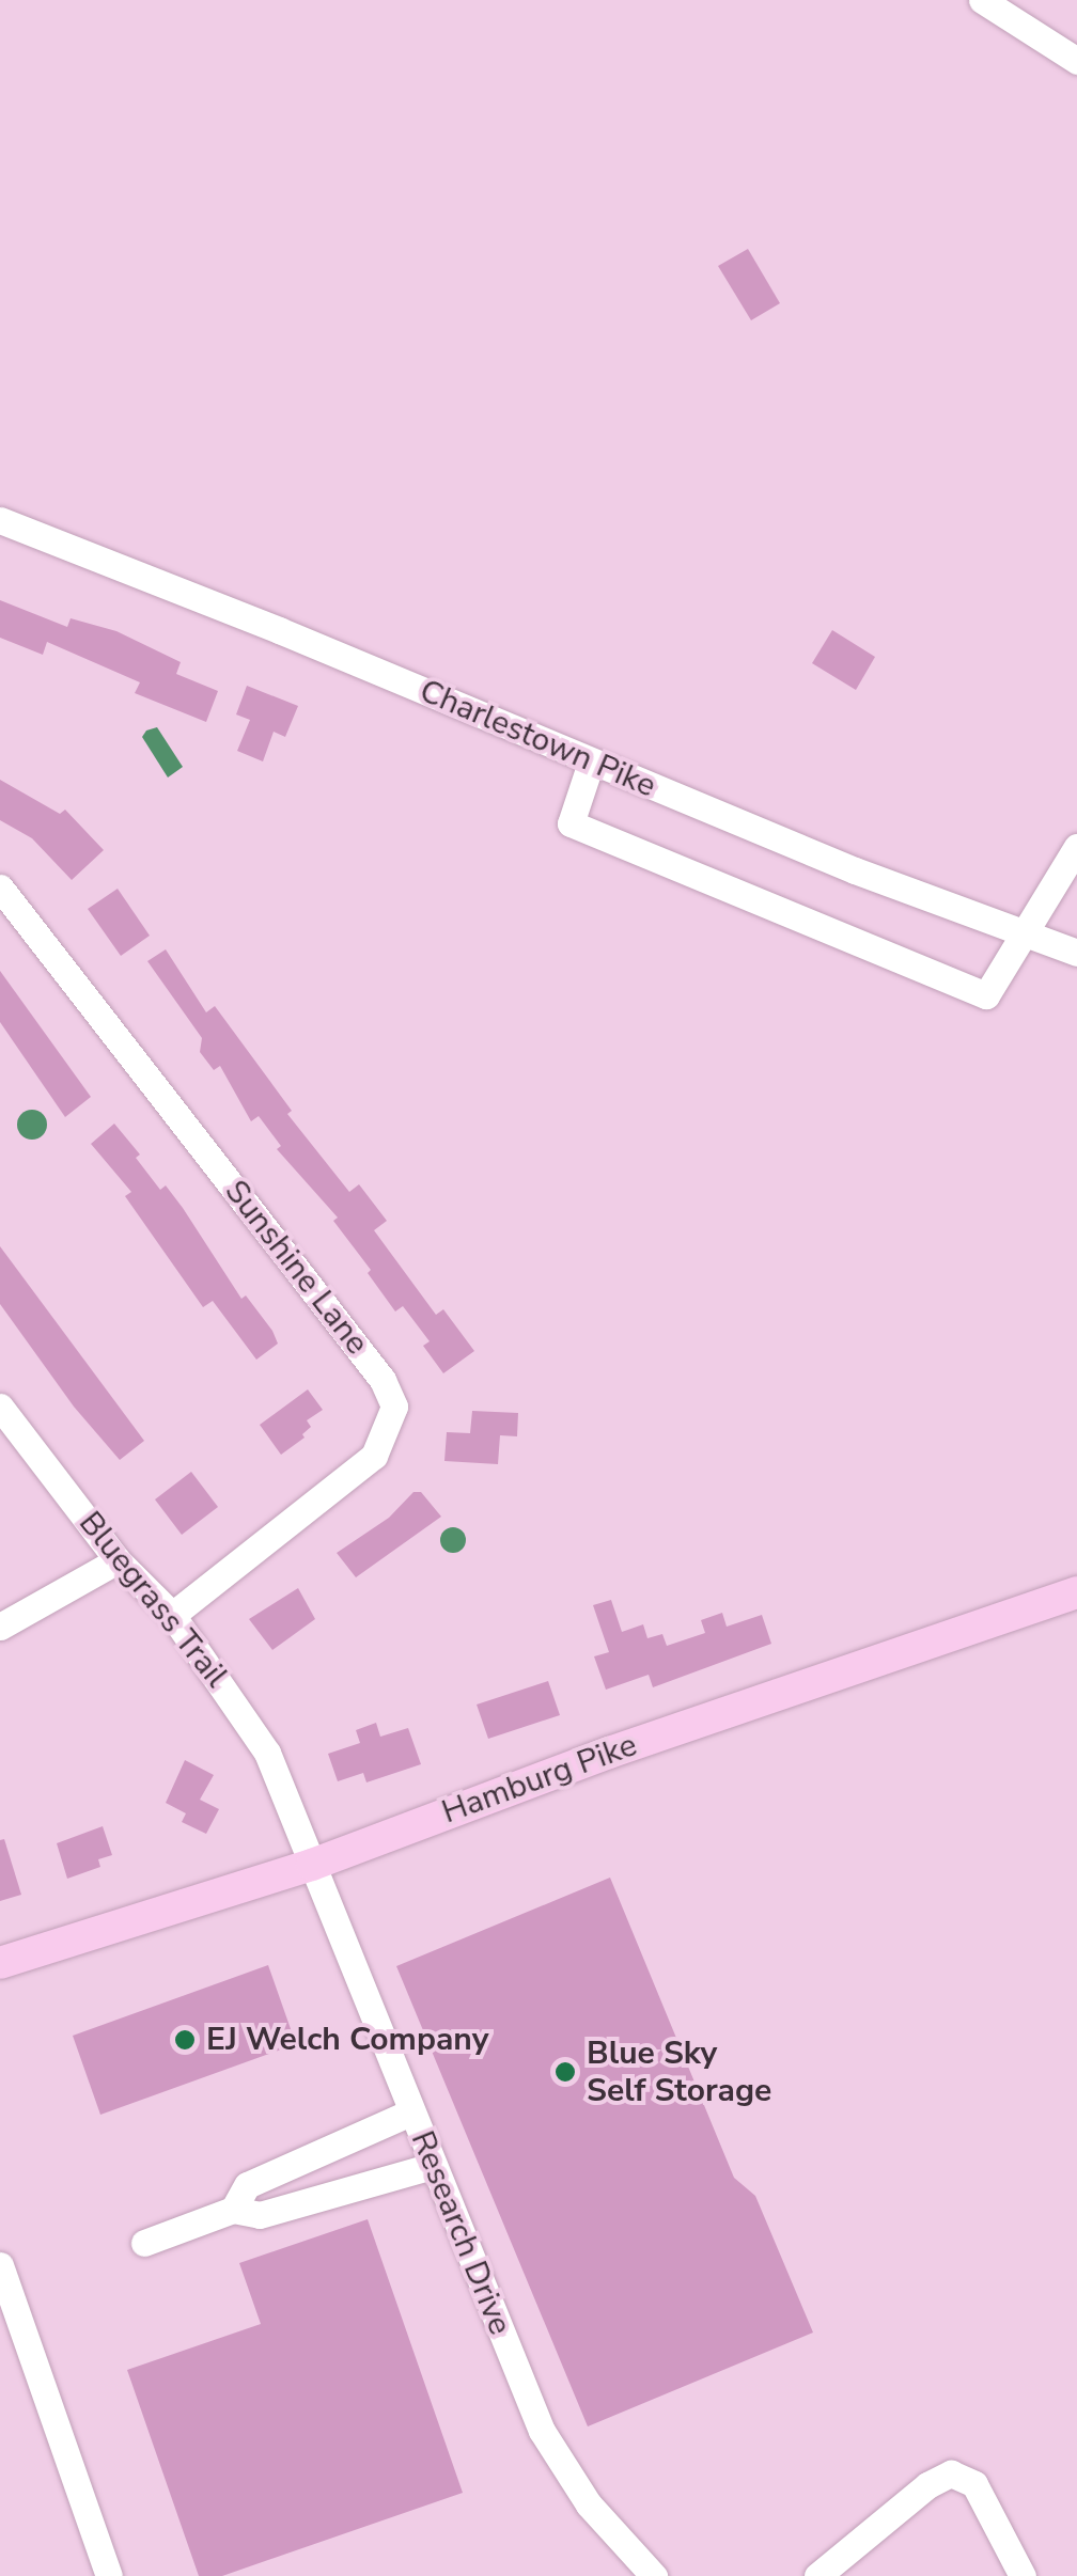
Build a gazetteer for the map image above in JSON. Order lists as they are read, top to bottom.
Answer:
{
  "streets": {
    "main road": ["Hamburg Pike"],
    "street": [
      "Charlestown Pike",
      "Sunshine Lane",
      "Bluegrass Trail",
      "Research Drive"
    ]
  },
  "crossings": [
    ["Sunshine Lane", "Bluegrass Trail"],
    ["Bluegrass Trail", "Hamburg Pike"],
    ["Bluegrass Trail", "Research Drive"],
    ["Hamburg Pike", "Research Drive"]
  ],
  "places": ["EJ Welch Company", "Blue Sky Self Storage"]
}
